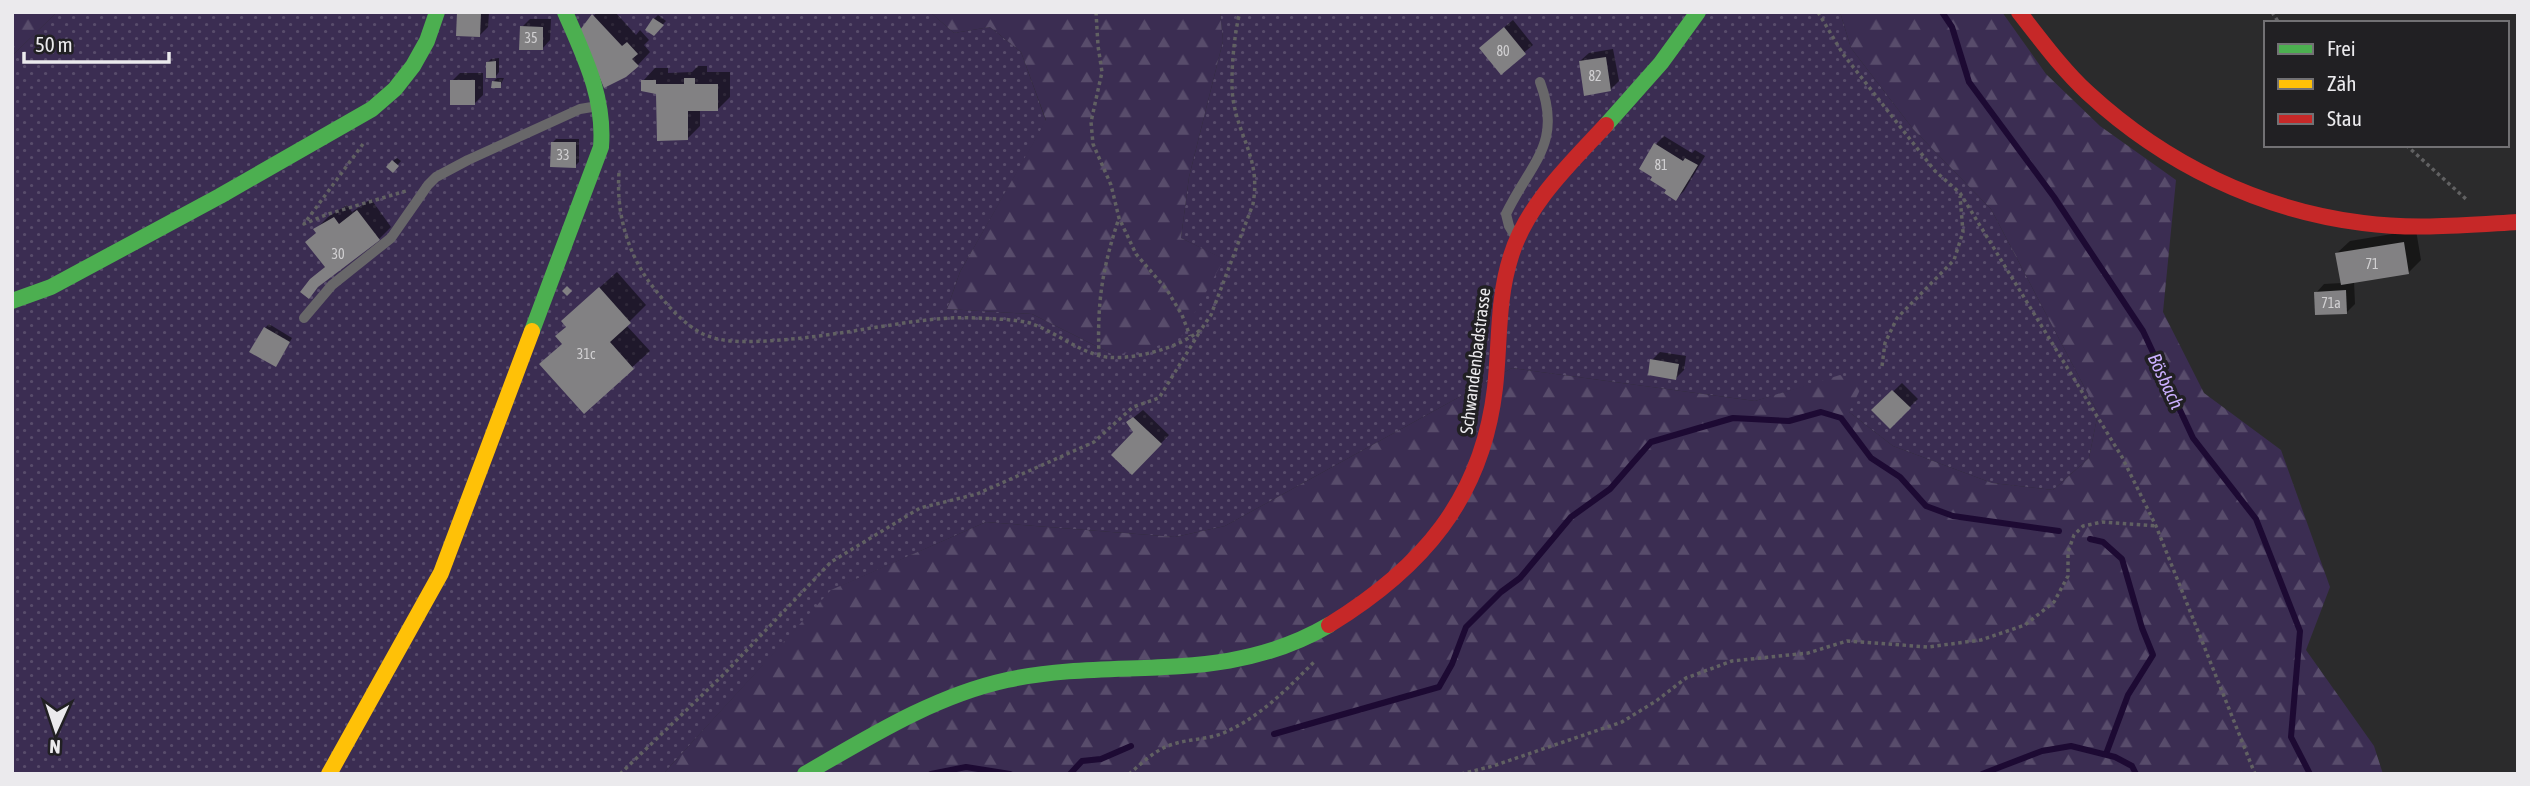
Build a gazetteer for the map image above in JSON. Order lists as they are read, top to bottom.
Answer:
{
  "streets": {
    "street": ["Schwandenbadstrasse"]
  },
  "water": ["Bösbach"],
  "house_numbers": [
    "35",
    "80",
    "82",
    "33",
    "81",
    "30",
    "71",
    "71a",
    "31c"
  ],
  "legend": ["Frei", "Zäh", "Stau"],
  "scale_bar": "50 m",
  "north": "bottom"
}
